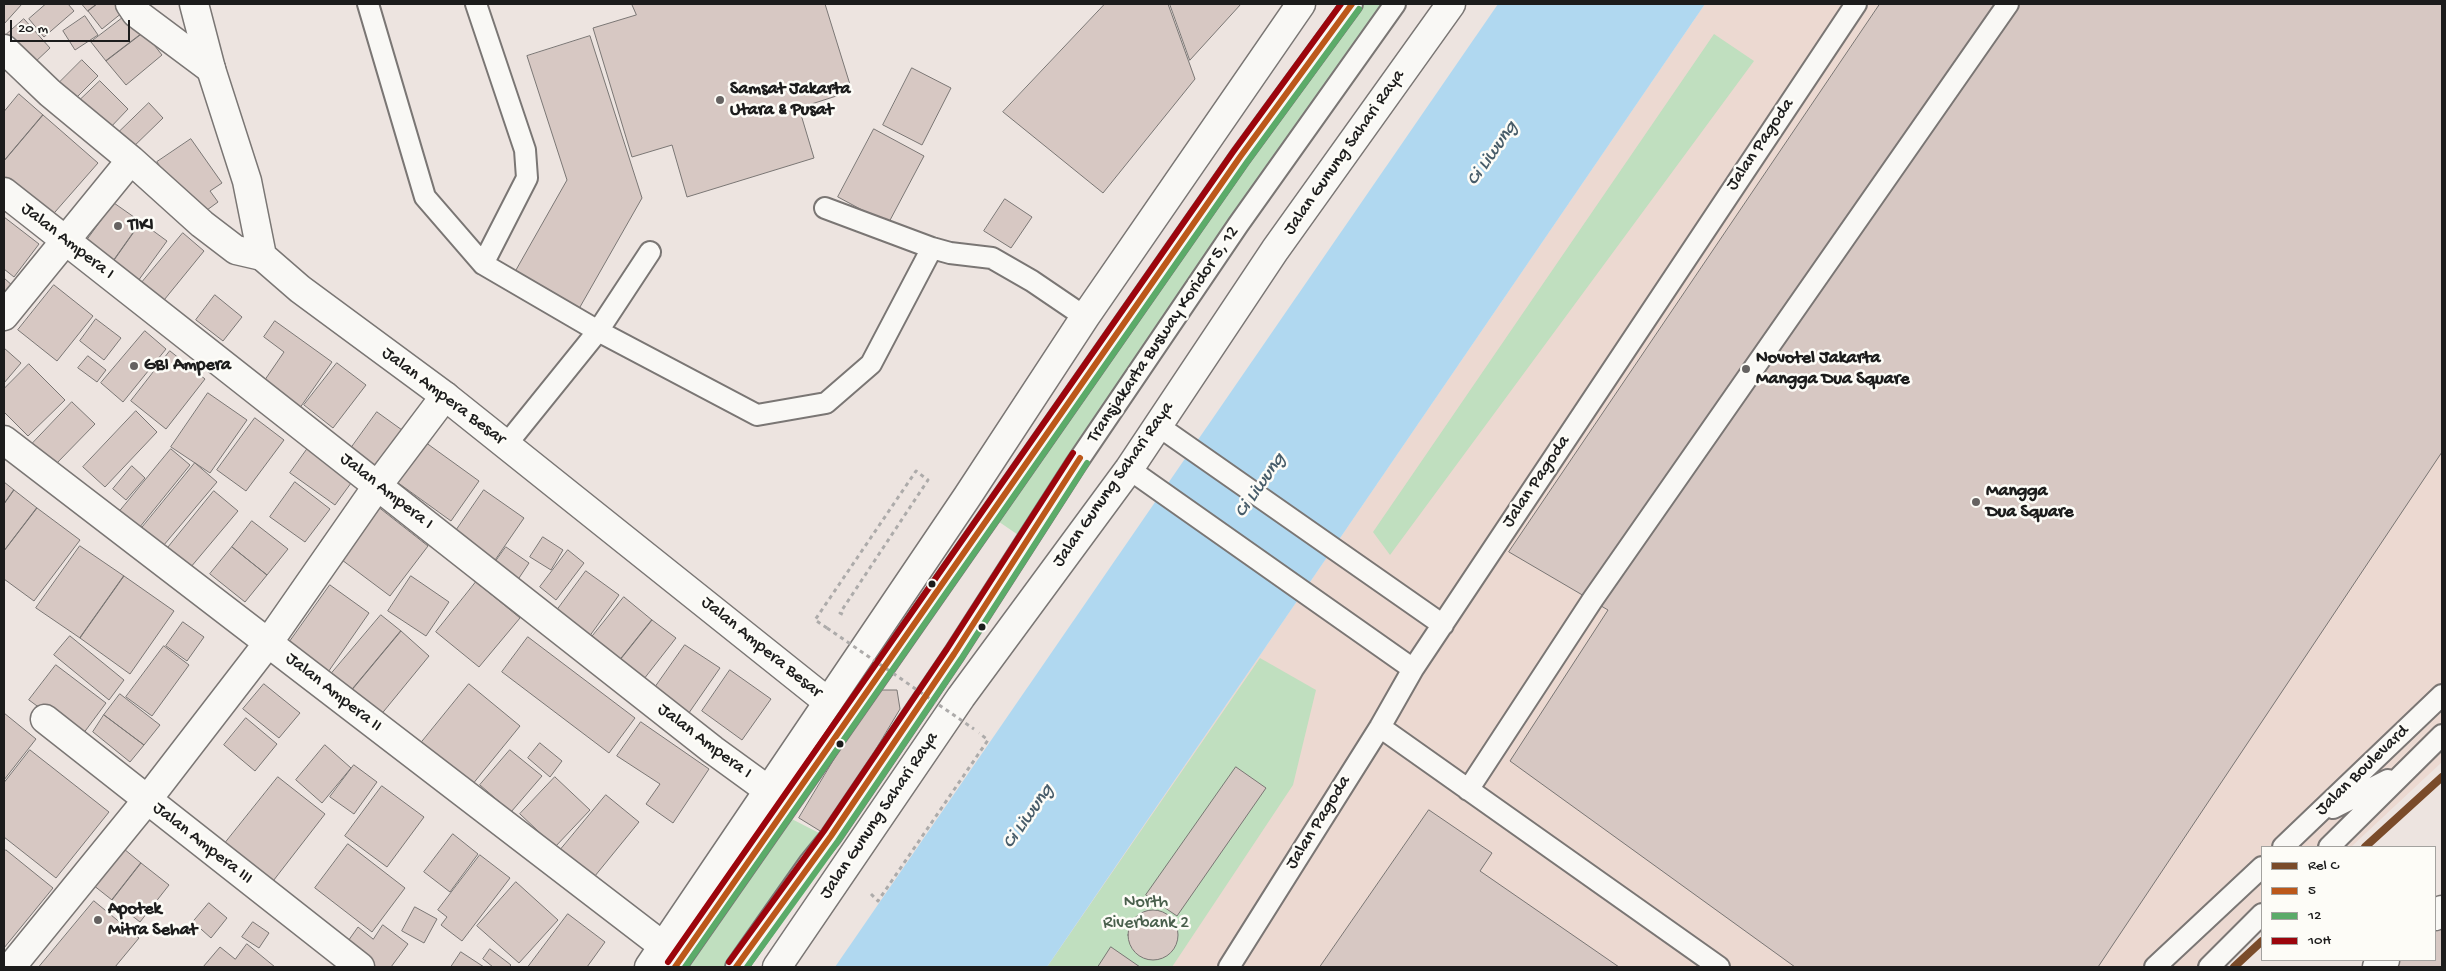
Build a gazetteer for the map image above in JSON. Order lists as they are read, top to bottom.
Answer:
{
  "streets": {
    "street": [
      "Jalan Gunung Sahari Raya",
      "Jalan Ampera I",
      "Jalan Ampera Besar",
      "Jalan Ampera II",
      "Jalan Ampera III"
    ],
    "lane": ["Jalan Pagoda", "Transjakarta Busway Koridor 5, 12", "Jalan Boulevard"]
  },
  "water": ["Ci Liwung"],
  "parks": ["North Riverbank 2"],
  "places": [
    "Samsat Jakarta Utara & Pusat",
    "TIKI",
    "GBI Ampera",
    "Novotel Jakarta Mangga Dua Square",
    "Mangga Dua Square",
    "Apotek Mitra Sehat"
  ],
  "lines": [
    "transit line 5",
    "transit line 10H",
    "transit line 12",
    "rail line C"
  ],
  "legend": [
    "Rel C",
    "5",
    "12",
    "10H"
  ],
  "scale_bar": "20 m"
}
